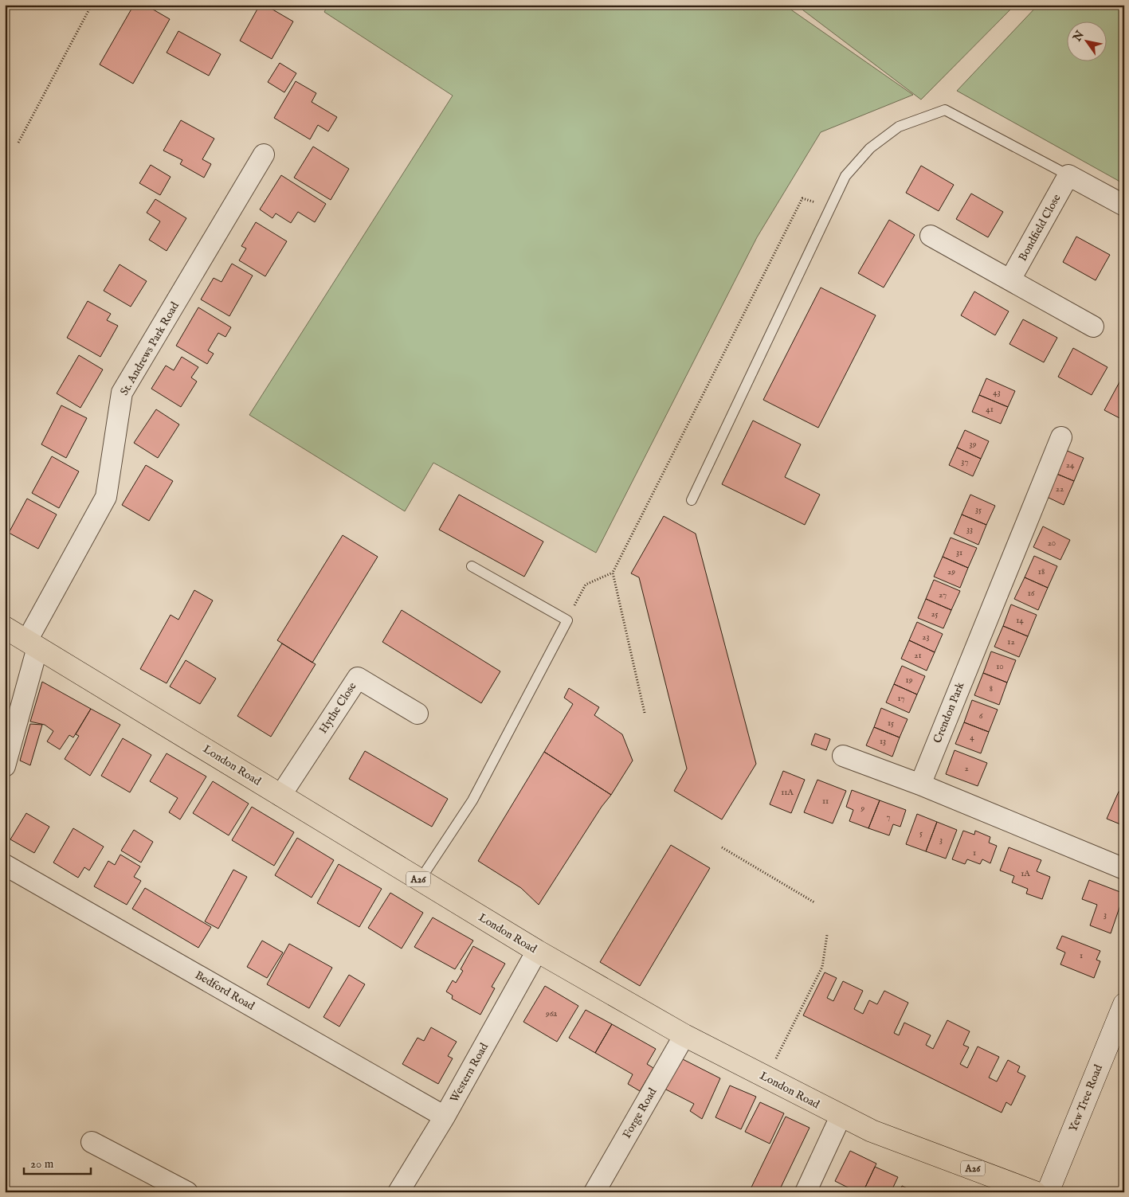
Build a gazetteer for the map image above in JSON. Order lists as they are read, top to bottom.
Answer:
{
  "streets": {
    "highway": ["London Road", "A26"],
    "street": [
      "Bondfield Close",
      "St. Andrews Park Road",
      "Hythe Close",
      "Crendon Park",
      "Bedford Road",
      "Western Road",
      "Yew Tree Road",
      "Forge Road"
    ]
  },
  "crossings": [
    ["St. Andrews Park Road", "London Road"],
    ["Hythe Close", "London Road"],
    ["London Road", "Western Road"],
    ["London Road", "Forge Road"],
    ["Bedford Road", "Western Road"]
  ],
  "house_numbers": [
    "43",
    "41",
    "39",
    "37",
    "24",
    "22",
    "35",
    "33",
    "20",
    "31",
    "29",
    "18",
    "16",
    "27",
    "25",
    "14",
    "23",
    "12",
    "21",
    "10",
    "19",
    "8",
    "17",
    "6",
    "15",
    "4",
    "13",
    "2",
    "11A",
    "11",
    "9",
    "7",
    "5",
    "3",
    "1",
    "1A",
    "3",
    "1",
    "96a"
  ],
  "scale_bar": "20 m",
  "north": "top left"
}
